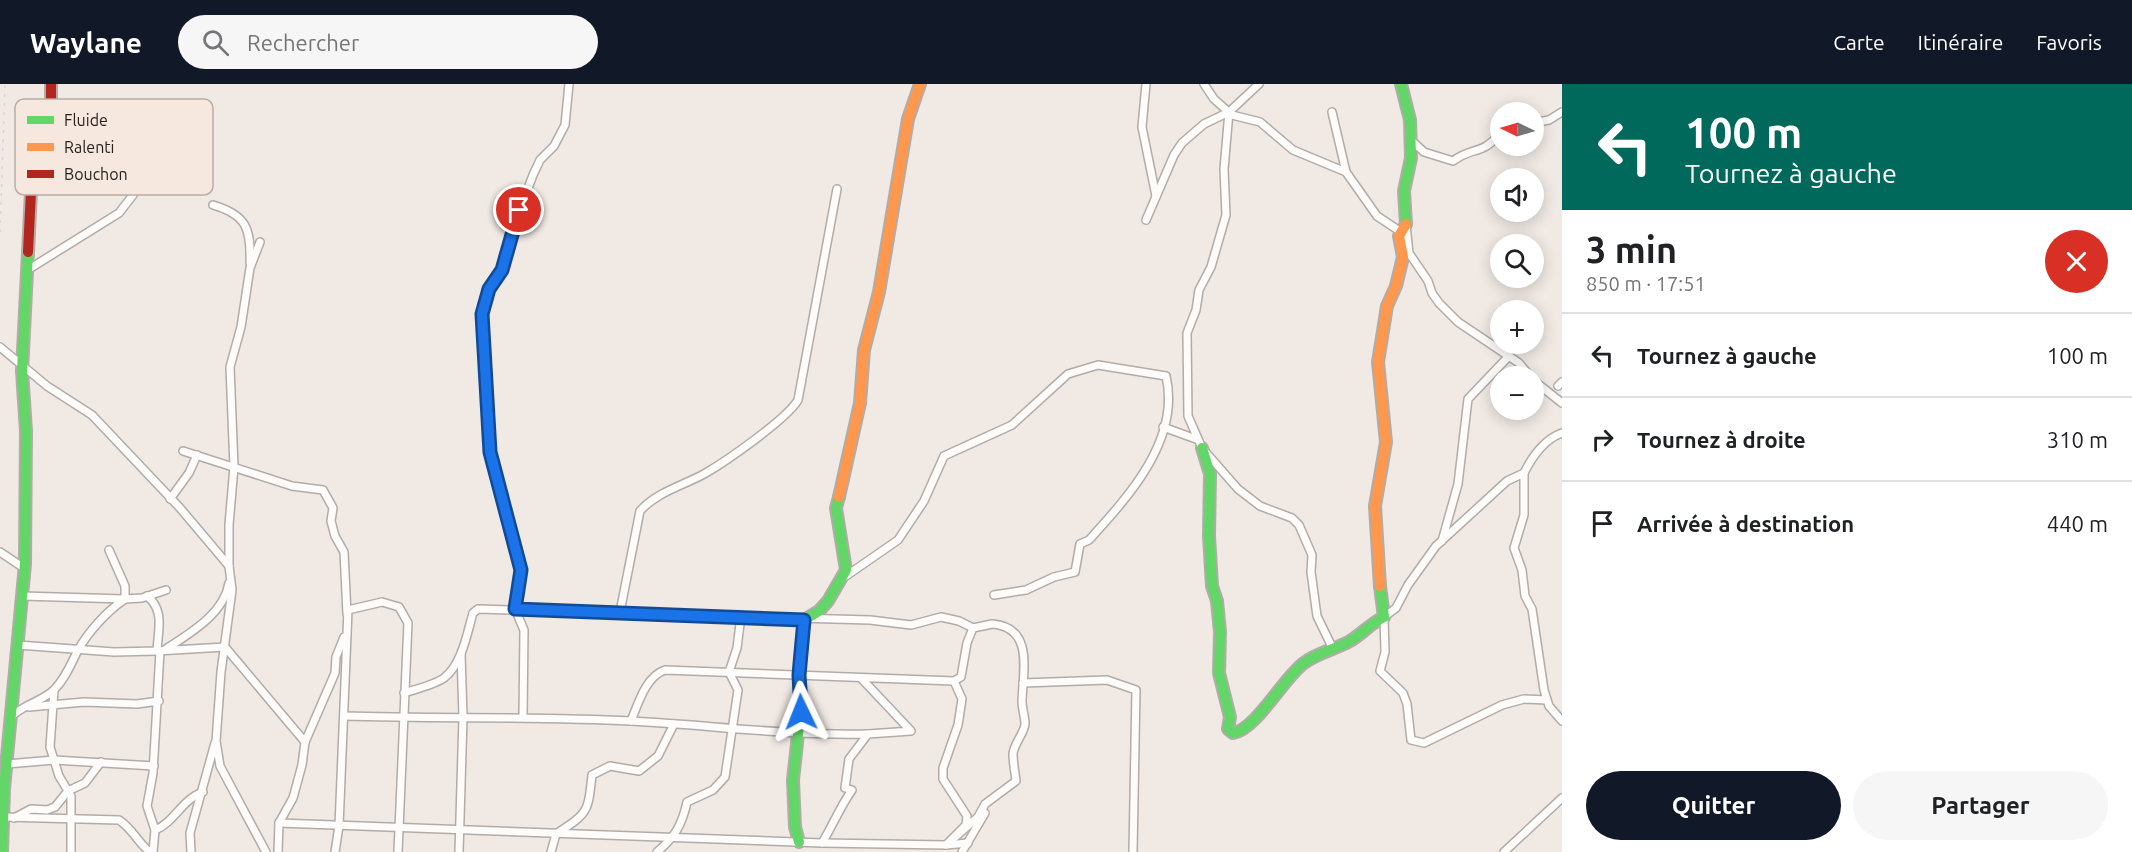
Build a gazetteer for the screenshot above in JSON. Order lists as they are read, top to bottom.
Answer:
{
  "legend": ["Fluide", "Ralenti", "Bouchon"],
  "north": "left",
  "page": {
    "header": "Waylane",
    "search": "Rechercher",
    "nav": ["Carte", "Itinéraire", "Favoris"],
    "turn": ["100 m", "Tournez à gauche"],
    "map_buttons": ["+", "−"],
    "heading": ["3 min", "850 m · 17:51"],
    "list": [
      {
        "name": "Tournez à gauche",
        "value": "100 m"
      },
      {
        "name": "Tournez à droite",
        "value": "310 m"
      },
      {
        "name": "Arrivée à destination",
        "value": "440 m"
      }
    ],
    "buttons": ["Quitter", "Partager"]
  }
}
